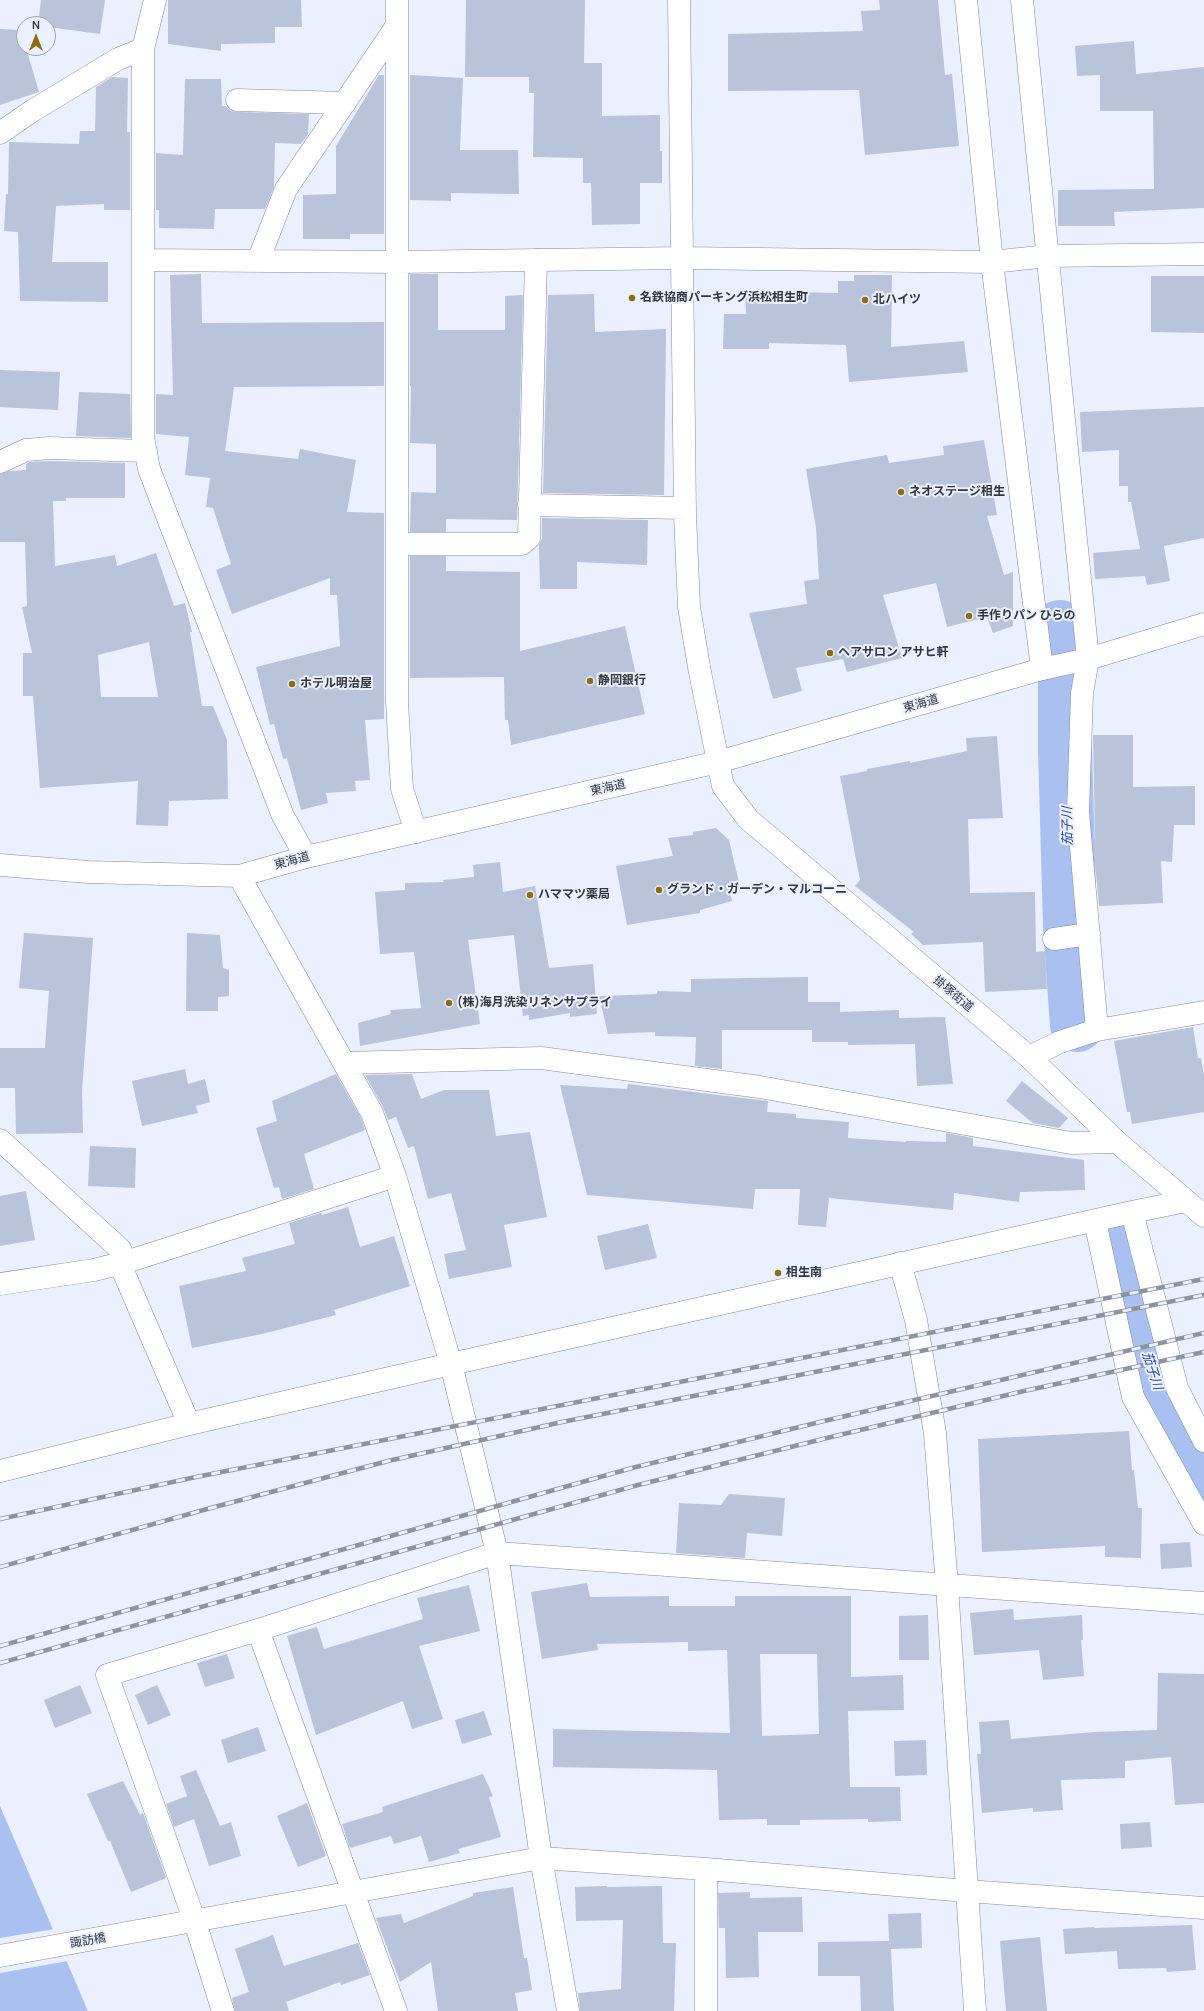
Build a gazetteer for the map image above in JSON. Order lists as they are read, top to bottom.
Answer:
{
  "streets": {
    "main road": ["東海道", "掛塚街道", "諏訪橋"]
  },
  "crossings": [
    ["東海道", "掛塚街道"]
  ],
  "water": ["茄子川"],
  "places": [
    "名鉄協商パーキング浜松相生町",
    "北ハイツ",
    "ネオステージ相生",
    "手作りパン ひらの",
    "ヘアサロン アサヒ軒",
    "静岡銀行",
    "ホテル明治屋",
    "グランド・ガーデン・マルコーニ",
    "ハママツ薬局",
    "(株)海月洗染リネンサプライ",
    "相生南"
  ],
  "north": "top"
}
